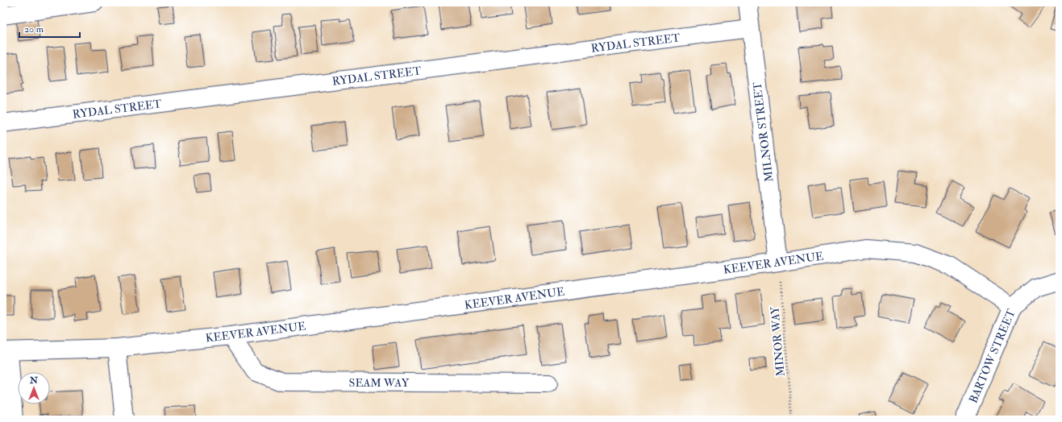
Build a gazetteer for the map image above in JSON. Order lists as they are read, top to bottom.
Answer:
{
  "streets": {
    "street": [
      "RYDAL STREET",
      "MILNOR STREET",
      "KEEVER AVENUE",
      "BARTOW STREET",
      "SEAM WAY"
    ],
    "path": ["MINOR WAY"]
  },
  "crossings": [
    ["RYDAL STREET", "MILNOR STREET"],
    ["MILNOR STREET", "KEEVER AVENUE"],
    ["MILNOR STREET", "MINOR WAY"],
    ["KEEVER AVENUE", "MINOR WAY"],
    ["KEEVER AVENUE", "BARTOW STREET"],
    ["KEEVER AVENUE", "SEAM WAY"]
  ],
  "scale_bar": "20 m",
  "north": "top"
}
